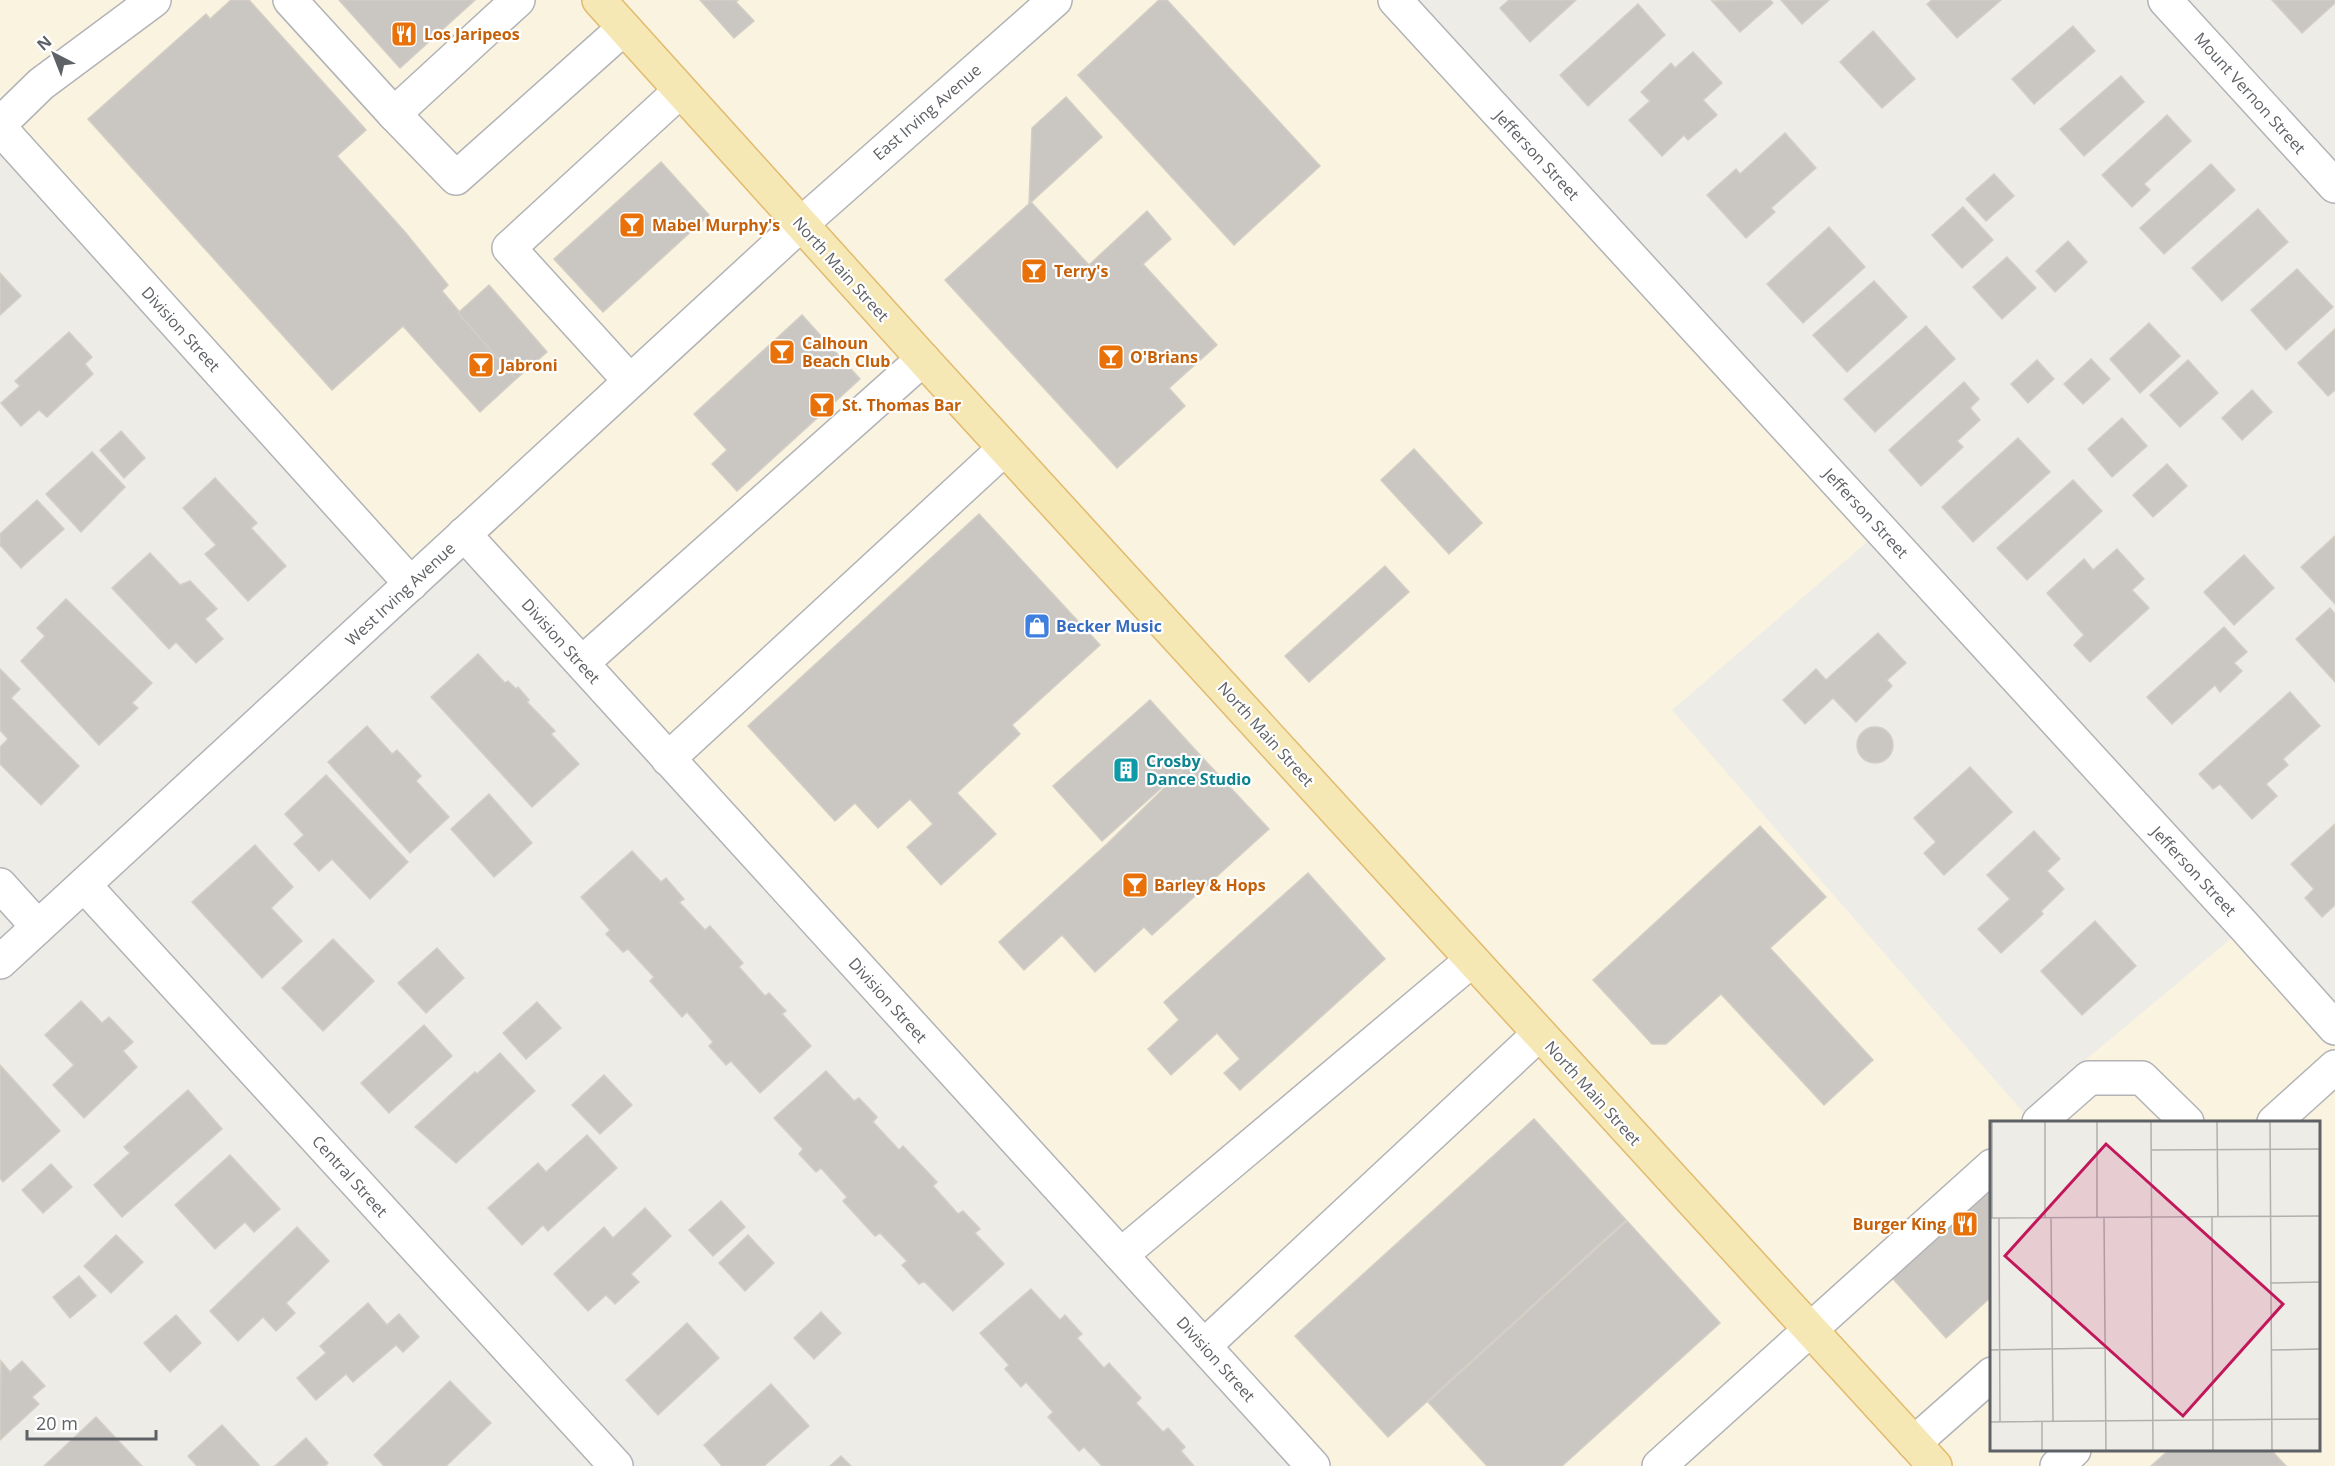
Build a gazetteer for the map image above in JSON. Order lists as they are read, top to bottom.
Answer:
{
  "streets": {
    "main road": ["North Main Street"],
    "street": [
      "Mount Vernon Street",
      "East Irving Avenue",
      "Jefferson Street",
      "Division Street",
      "West Irving Avenue",
      "Central Street"
    ]
  },
  "crossings": [
    ["East Irving Avenue", "North Main Street"],
    ["East Irving Avenue", "West Irving Avenue"],
    ["North Main Street", "West Irving Avenue"],
    ["Division Street", "West Irving Avenue"],
    ["West Irving Avenue", "Central Street"]
  ],
  "places": {
    "restaurant": ["Los Jaripeos", "Burger King"],
    "bar": [
      "Mabel Murphy's",
      "Terry's",
      "Calhoun Beach Club",
      "O'Brians",
      "Jabroni",
      "St. Thomas Bar",
      "Barley & Hops"
    ],
    "shop": ["Becker Music"],
    "building": ["Crosby Dance Studio"]
  },
  "scale_bar": "20 m",
  "north": "top left"
}
